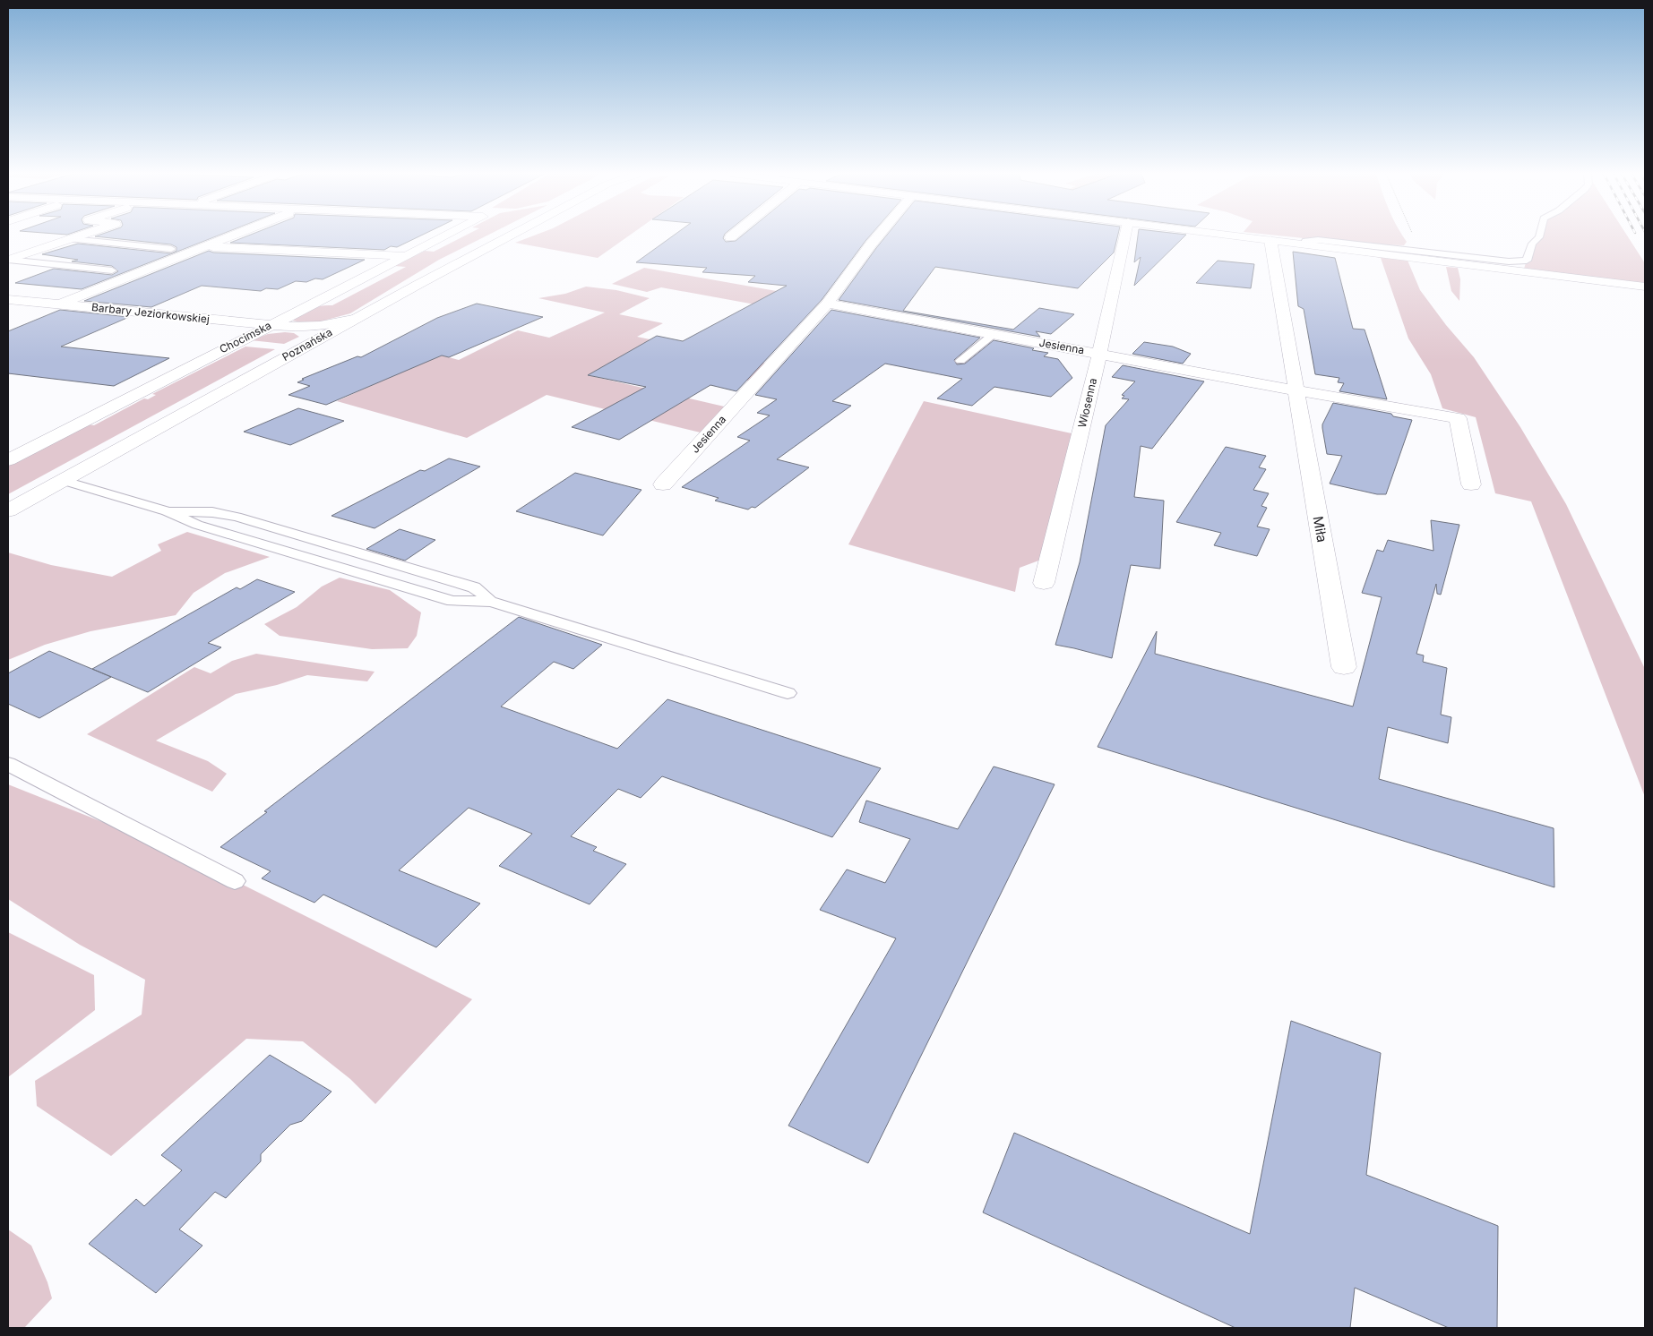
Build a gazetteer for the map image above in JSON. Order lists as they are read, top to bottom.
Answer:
{
  "streets": {
    "street": [
      "Barbary Jeziorkowskiej",
      "Chocimska",
      "Poznańska",
      "Jesienna",
      "Wiosenna",
      "Miła"
    ]
  },
  "crossings": [
    ["Barbary Jeziorkowskiej", "Chocimska"],
    ["Barbary Jeziorkowskiej", "Poznańska"],
    ["Jesienna", "Wiosenna"],
    ["Jesienna", "Miła"]
  ]
}
